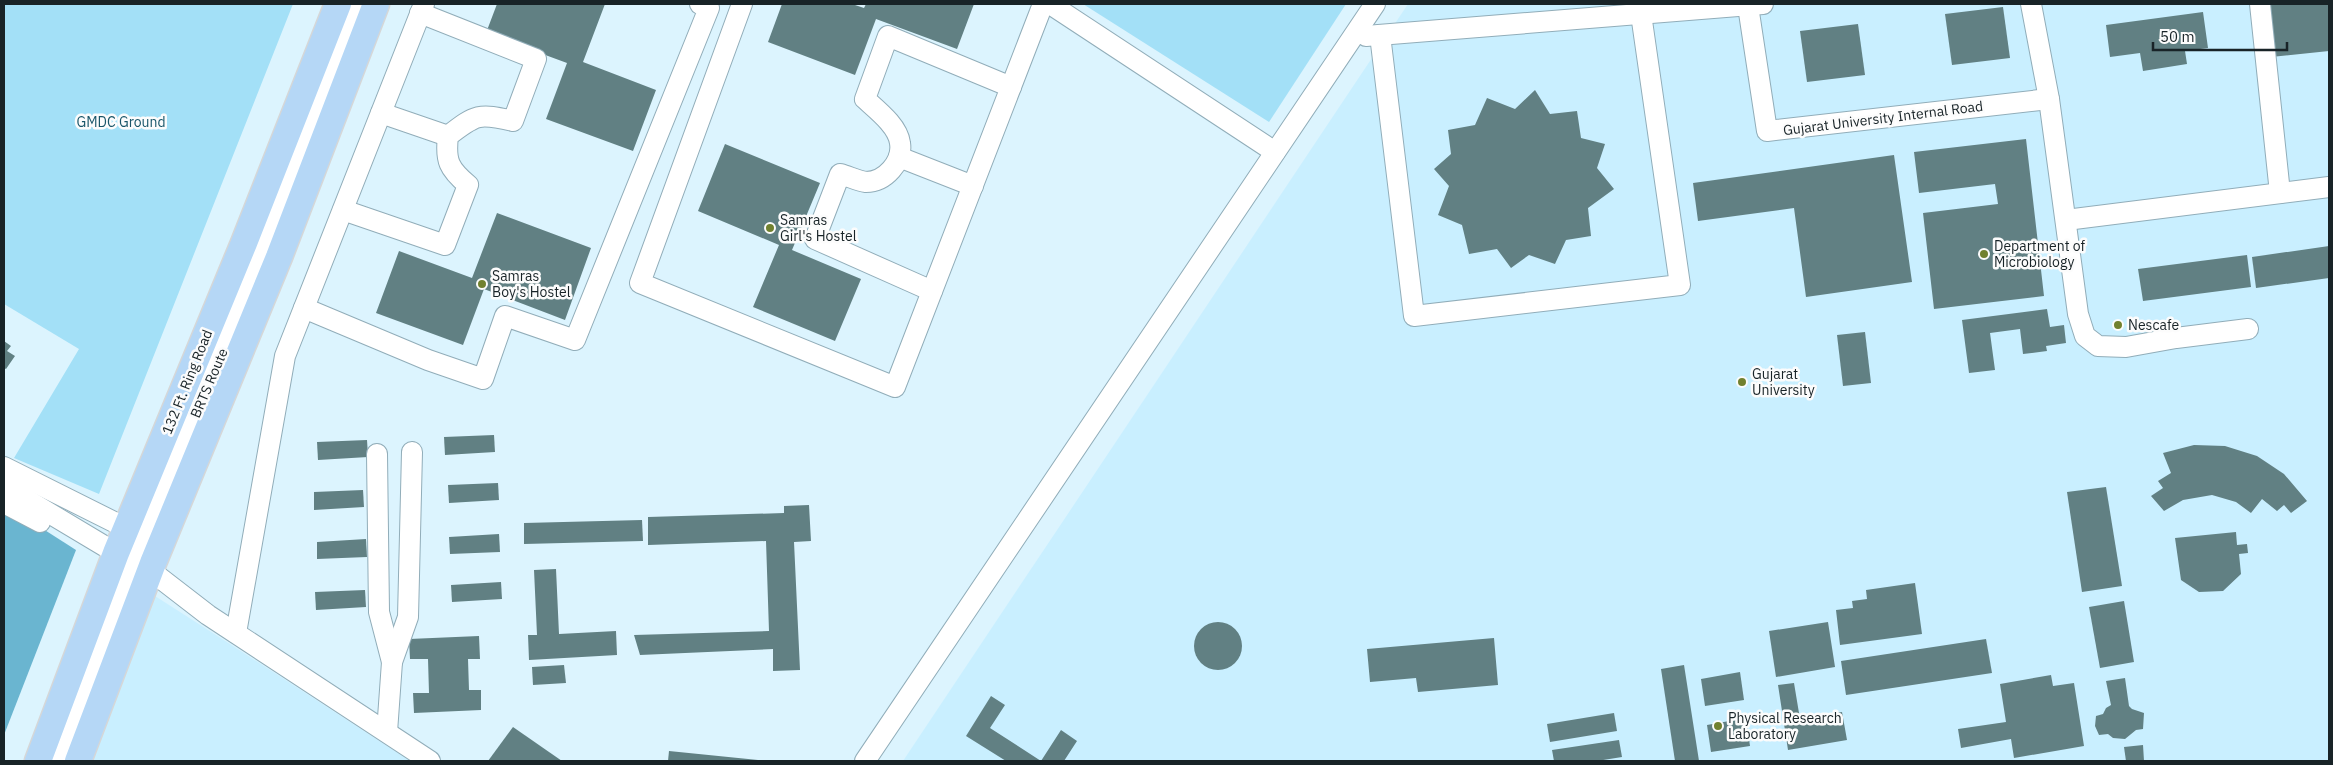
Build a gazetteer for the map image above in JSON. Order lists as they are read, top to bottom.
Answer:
{
  "streets": {
    "main road": ["132 Ft. Ring Road"],
    "street": ["Gujarat University Internal Road", "BRTS Route"]
  },
  "parks": ["GMDC Ground"],
  "places": [
    "Samras Girl's Hostel",
    "Department of Microbiology",
    "Samras Boy's Hostel",
    "Nescafe",
    "Gujarat University",
    "Physical Research Laboratory"
  ],
  "scale_bar": "50 m"
}
